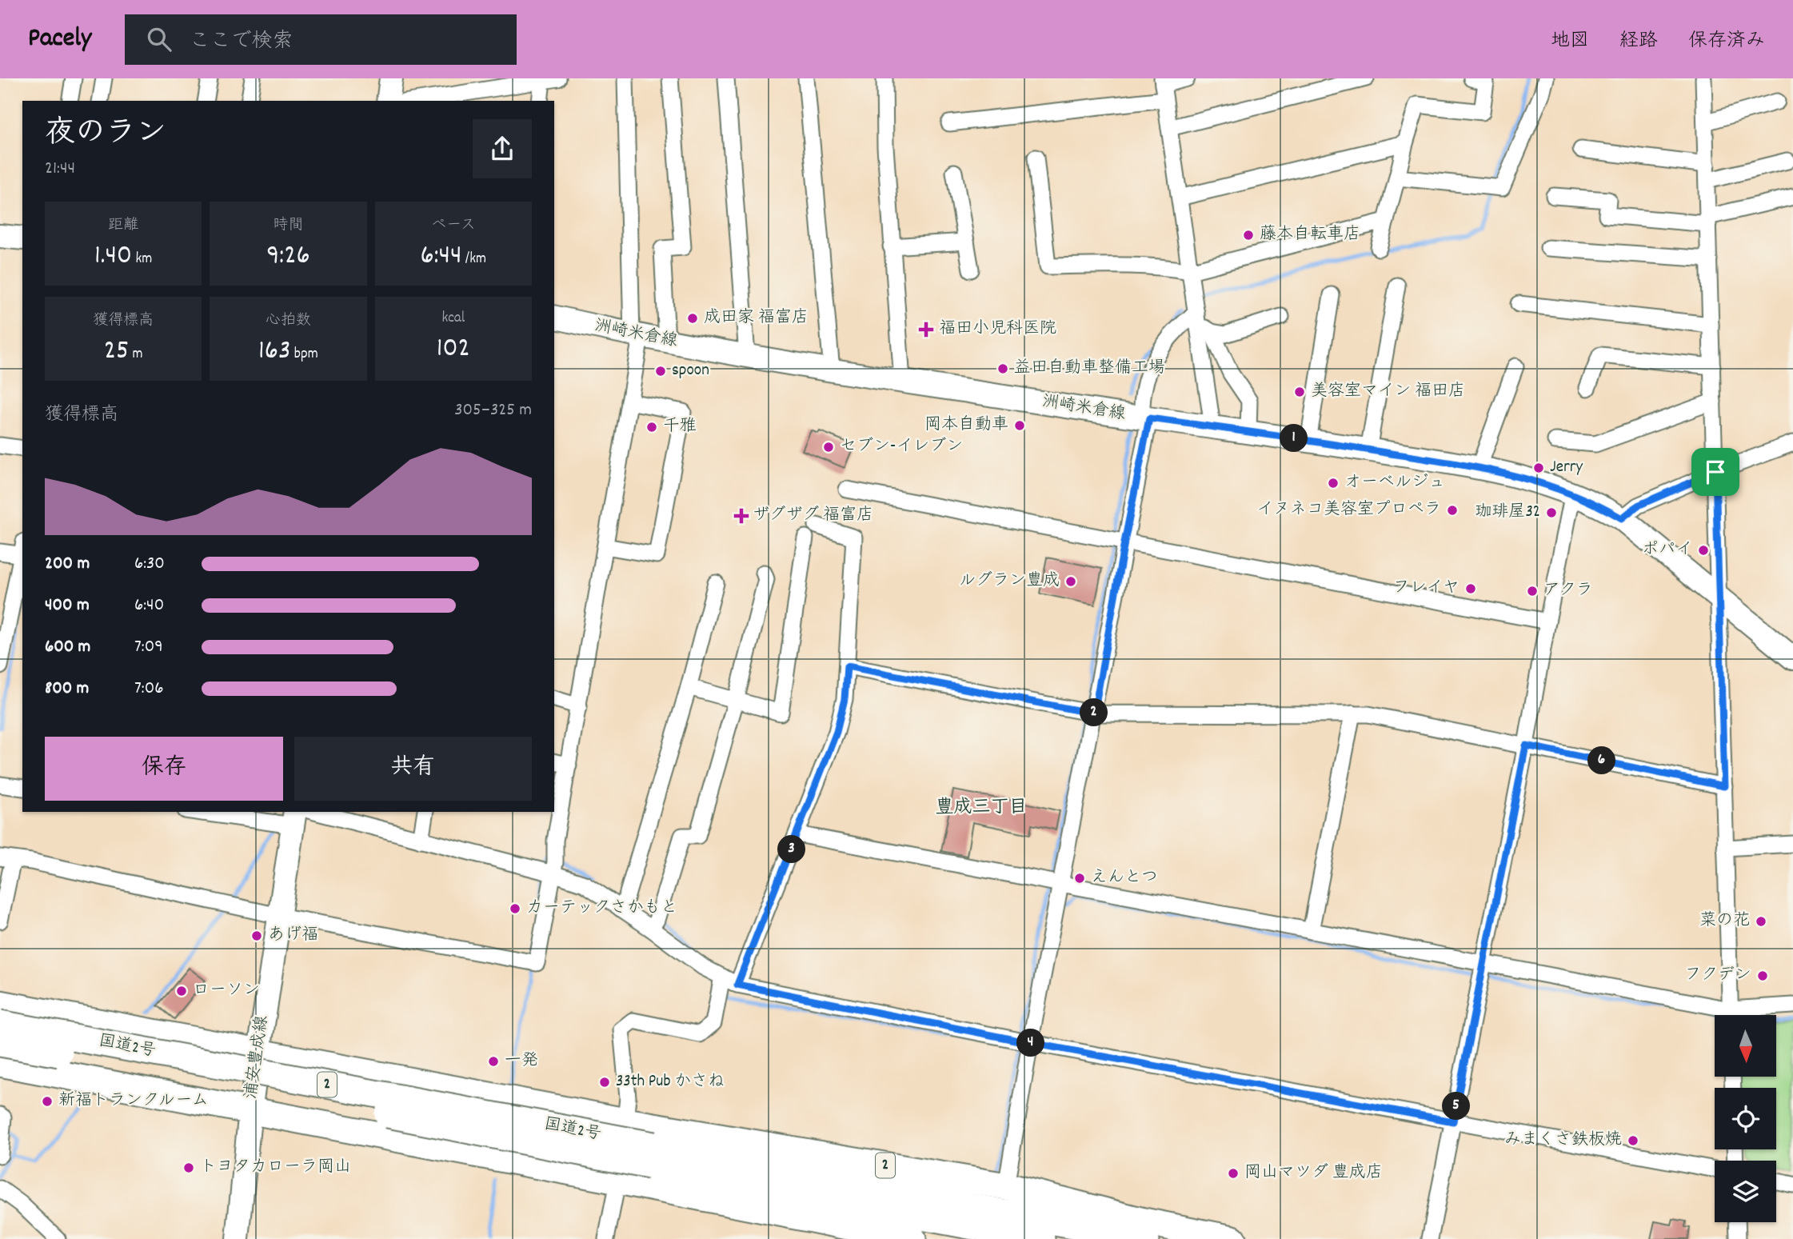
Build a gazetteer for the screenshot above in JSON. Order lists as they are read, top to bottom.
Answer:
{
  "streets": {
    "highway": ["国道2号", "2"],
    "main road": ["洲崎米倉線", "浦安豊成線"]
  },
  "crossings": [
    ["国道2号", "2"],
    ["浦安豊成線", "2"]
  ],
  "districts": ["豊成三丁目"],
  "places": {
    "other": [
      "藤本自転車店",
      "成田家 福富店",
      "益田自動車整備工場",
      "spoon",
      "美容室マイン 福田店",
      "岡本自動車",
      "千雅",
      "セブン-イレブン",
      "Jerry",
      "オーベルジュ",
      "イヌネコ美容室プロペラ",
      "珈琲屋32",
      "ポパイ",
      "ルグラン豊成",
      "フレイヤ",
      "アクラ",
      "えんとつ",
      "カーテックさかもと",
      "菜の花",
      "あげ福",
      "フクデン",
      "ローソン",
      "一発",
      "33th Pub かさね",
      "新福トランクルーム",
      "みまくさ鉄板焼",
      "トヨタカローラ岡山",
      "岡山マツダ 豊成店"
    ],
    "health": ["福田小児科医院", "ザグザグ 福富店"]
  },
  "north": "bottom",
  "page": {
    "header": "Pacely",
    "search": "ここで検索",
    "nav": ["地図", "経路", "保存済み"],
    "heading": ["夜のラン", "21:44"],
    "stats": [
      ["距離", "1.40 km"],
      ["時間", "9:26"],
      ["ペース", "6:44 /km"],
      ["獲得標高", "25 m"],
      ["心拍数", "163 bpm"],
      ["kcal", "102"]
    ],
    "chart": ["獲得標高", "305–325 m"],
    "pins": [
      "1",
      "2",
      "6",
      "3",
      "4",
      "5"
    ],
    "list": [
      {
        "name": "200 m",
        "note": "6:30"
      },
      {
        "name": "400 m",
        "note": "6:40"
      },
      {
        "name": "600 m",
        "note": "7:09"
      },
      {
        "name": "800 m",
        "note": "7:06"
      }
    ],
    "buttons": ["保存", "共有"]
  }
}
